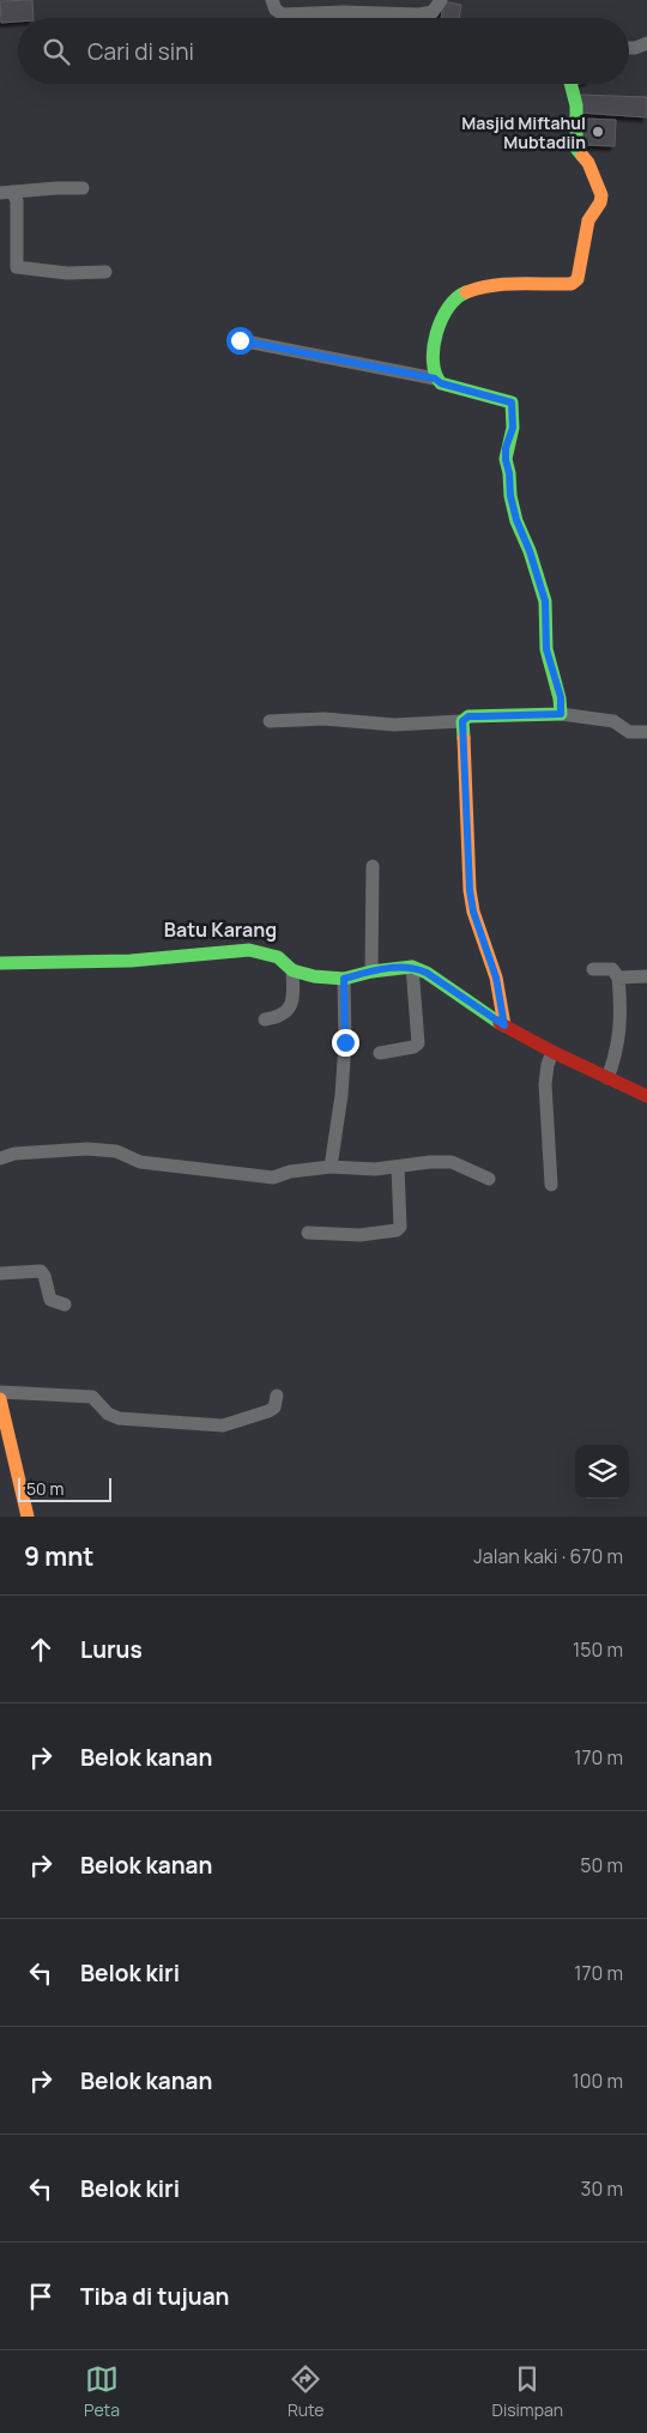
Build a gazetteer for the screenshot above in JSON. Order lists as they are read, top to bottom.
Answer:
{
  "districts": ["Batu Karang"],
  "places": ["Masjid Miftahul Mubtadiin"],
  "scale_bar": "50 m",
  "page": {
    "search": "Cari di sini",
    "scale": "50 m",
    "heading": ["9 mnt", "Jalan kaki · 670 m"],
    "list": [
      ["Lurus", "150 m"],
      ["Belok kanan", "170 m"],
      ["Belok kanan", "50 m"],
      ["Belok kiri", "170 m"],
      ["Belok kanan", "100 m"],
      ["Belok kiri", "30 m"],
      "Tiba di tujuan"
    ],
    "nav": ["Peta", "Rute", "Disimpan"]
  }
}
